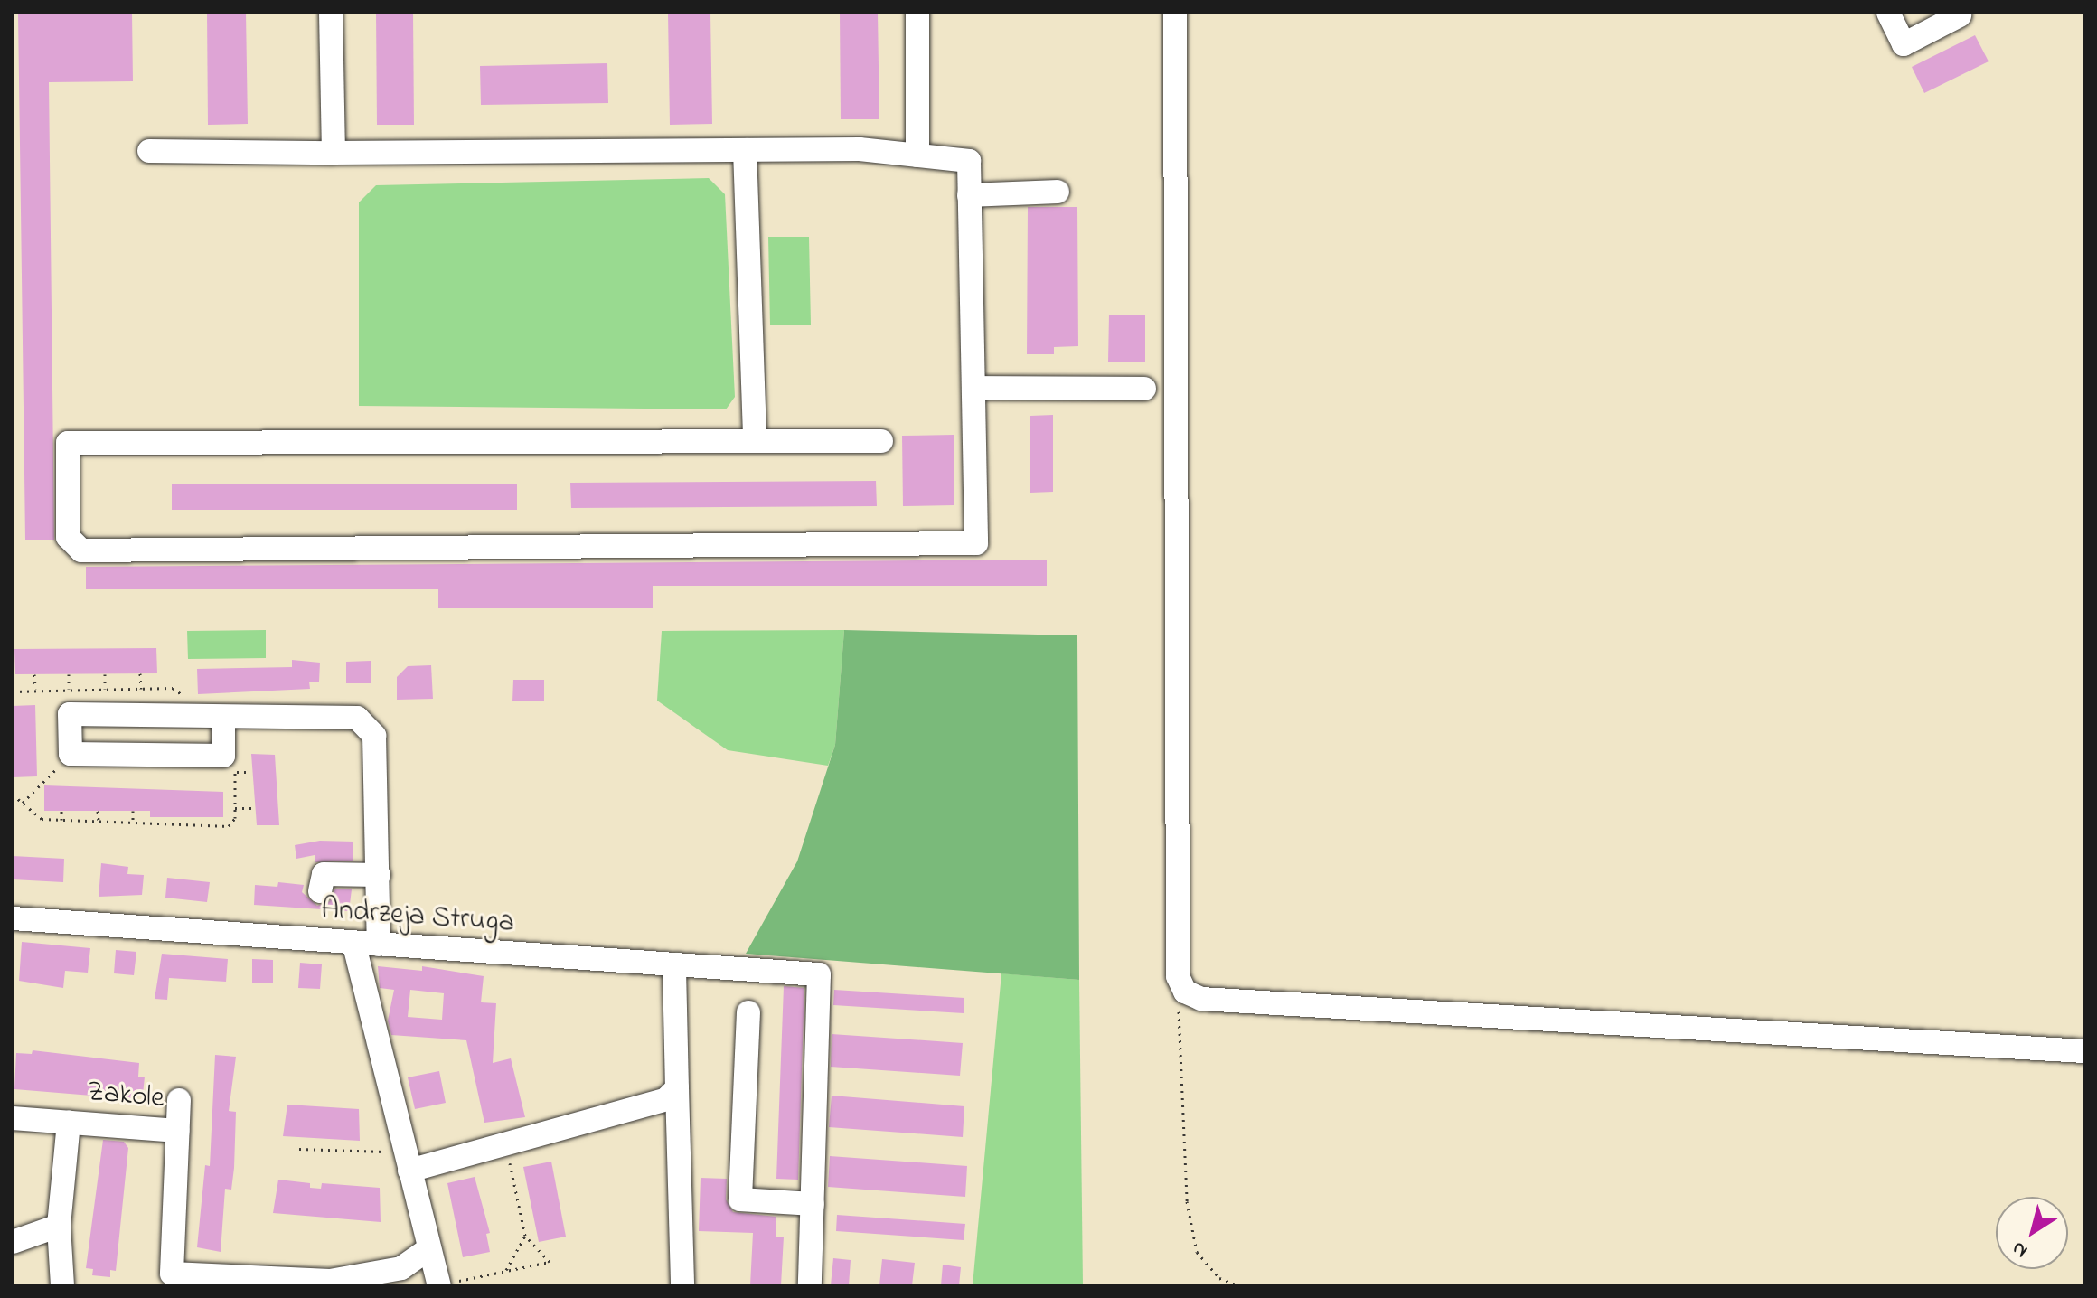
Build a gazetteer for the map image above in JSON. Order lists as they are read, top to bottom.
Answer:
{
  "streets": {
    "street": ["Andrzeja Struga", "Zakole"]
  },
  "north": "bottom left"
}
